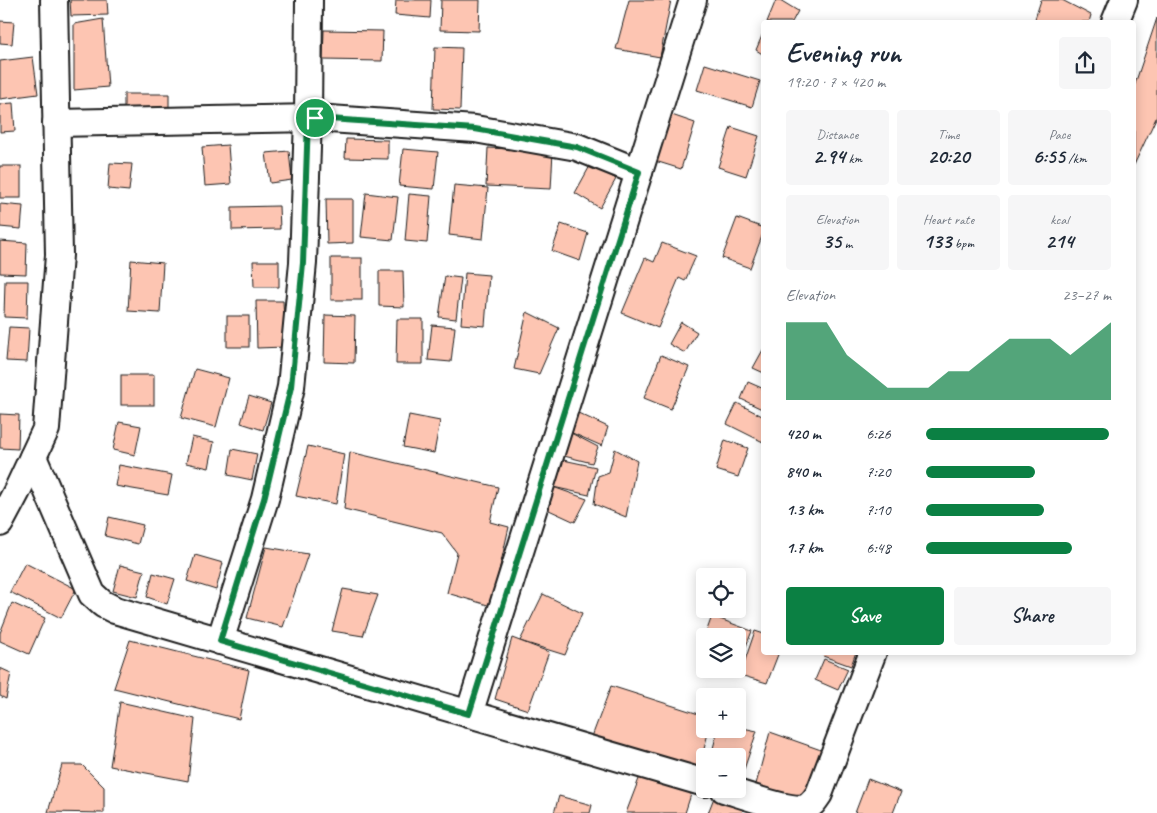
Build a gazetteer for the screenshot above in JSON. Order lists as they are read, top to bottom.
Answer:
{
  "page": {
    "heading": ["Evening run", "19:20 · 7 × 420 m"],
    "stats": [
      ["Distance", "2.94 km"],
      ["Time", "20:20"],
      ["Pace", "6:55 /km"],
      ["Elevation", "35 m"],
      ["Heart rate", "133 bpm"],
      ["kcal", "214"]
    ],
    "chart": ["Elevation", "23–27 m"],
    "list": [
      {
        "name": "420 m",
        "note": "6:26"
      },
      {
        "name": "840 m",
        "note": "7:20"
      },
      {
        "name": "1.3 km",
        "note": "7:10"
      },
      {
        "name": "1.7 km",
        "note": "6:48"
      }
    ],
    "map_buttons": ["+", "−"],
    "buttons": ["Save", "Share"]
  }
}
